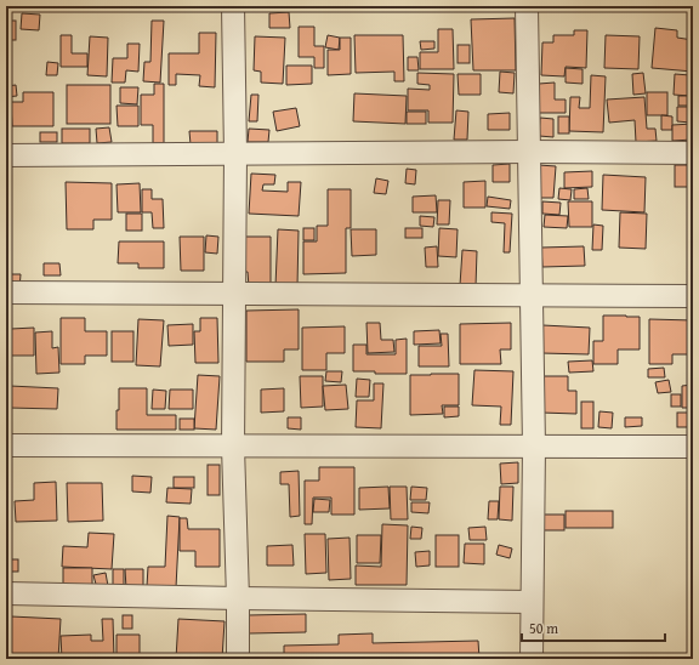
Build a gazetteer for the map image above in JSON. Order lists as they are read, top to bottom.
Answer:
{
  "scale_bar": "50 m"
}
